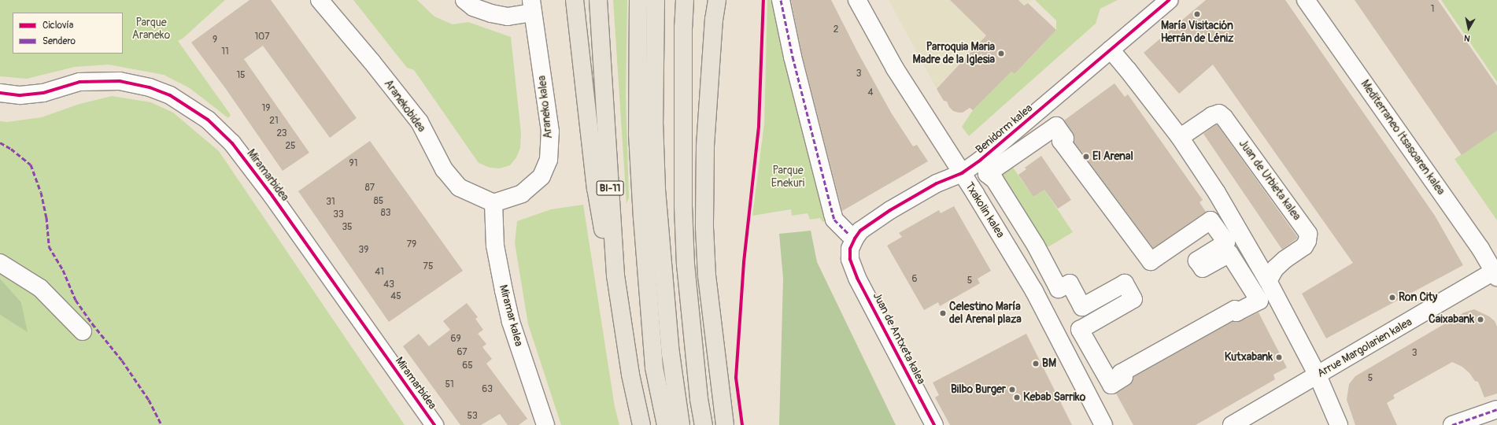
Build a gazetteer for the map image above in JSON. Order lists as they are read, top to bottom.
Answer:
{
  "streets": {
    "main road": ["BI-11"],
    "street": [
      "Aranekobidea",
      "Araneko kalea",
      "Benidorm kalea",
      "Mediterraneo Itsasoaren kalea",
      "Miramarbidea",
      "Juan de Urbieta kalea",
      "Txakolin kalea",
      "Miramar kalea",
      "Juan de Antxeta kalea",
      "Arrue Margolarien kalea"
    ]
  },
  "crossings": [
    ["Aranekobidea", "Araneko kalea"],
    ["Aranekobidea", "Miramar kalea"],
    ["Araneko kalea", "Miramar kalea"],
    ["Benidorm kalea", "Txakolin kalea"],
    ["Benidorm kalea", "Juan de Antxeta kalea"],
    ["Mediterraneo Itsasoaren kalea", "Arrue Margolarien kalea"]
  ],
  "parks": ["Parque Araneko", "Parque Enekuri"],
  "places": [
    "María Visitación Herrán de Léniz",
    "Parroquia Maria Madre de la Iglesia",
    "El Arenal",
    "Ron City",
    "Celestino María del Arenal plaza",
    "Caixabank",
    "Kutxabank",
    "BM",
    "Bilbo Burger",
    "Kebab Sarriko"
  ],
  "house_numbers": [
    "1",
    "2",
    "107",
    "9",
    "11",
    "3",
    "15",
    "4",
    "19",
    "21",
    "23",
    "25",
    "91",
    "87",
    "85",
    "31",
    "83",
    "33",
    "35",
    "79",
    "39",
    "75",
    "41",
    "6",
    "5",
    "43",
    "45",
    "69",
    "67",
    "3",
    "65",
    "5",
    "51",
    "63",
    "53"
  ],
  "legend": ["Ciclovía", "Sendero"],
  "north": "bottom"
}
